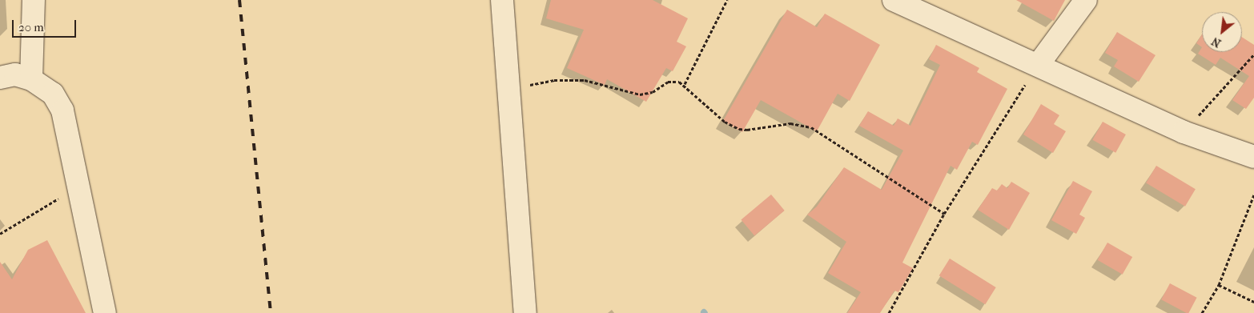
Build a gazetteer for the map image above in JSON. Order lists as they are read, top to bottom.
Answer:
{
  "scale_bar": "20 m",
  "north": "bottom left"
}
